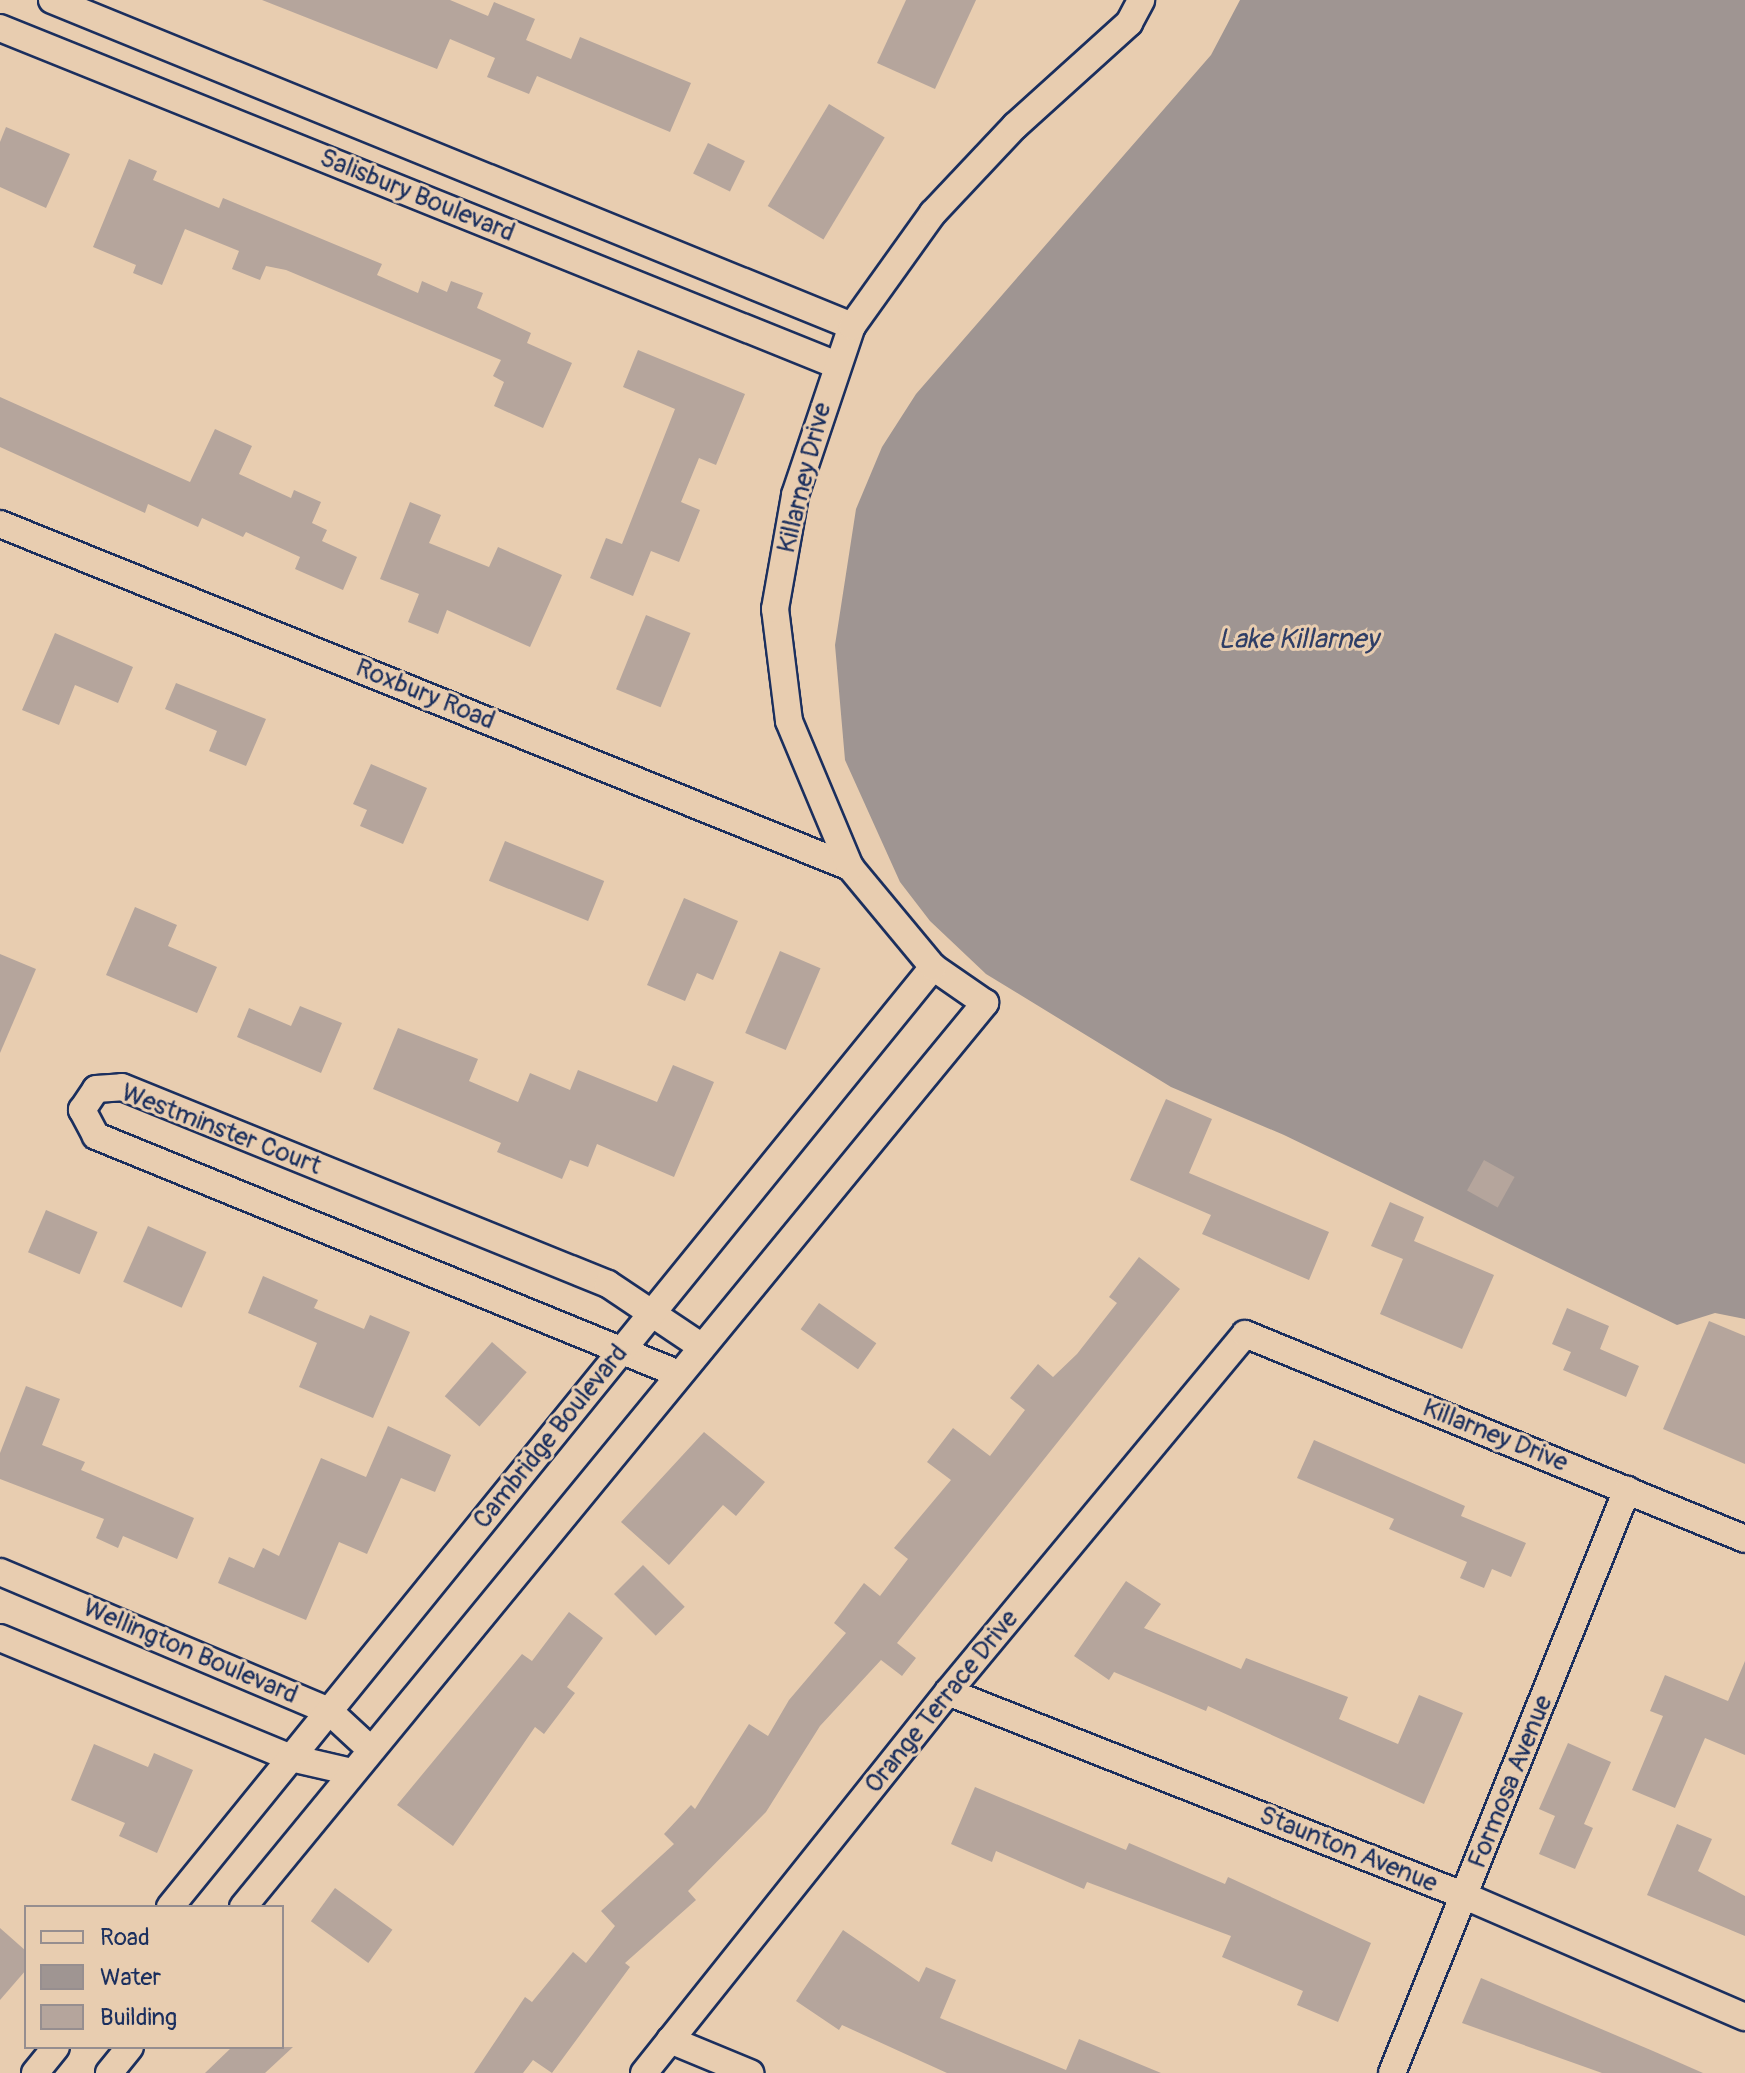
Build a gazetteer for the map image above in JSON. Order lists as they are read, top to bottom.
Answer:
{
  "streets": {
    "street": [
      "Salisbury Boulevard",
      "Killarney Drive",
      "Roxbury Road",
      "Westminster Court",
      "Cambridge Boulevard",
      "Wellington Boulevard",
      "Orange Terrace Drive",
      "Formosa Avenue",
      "Staunton Avenue"
    ]
  },
  "crossings": [
    ["Salisbury Boulevard", "Killarney Drive"],
    ["Killarney Drive", "Roxbury Road"],
    ["Killarney Drive", "Westminster Court"],
    ["Killarney Drive", "Cambridge Boulevard"],
    ["Killarney Drive", "Orange Terrace Drive"],
    ["Killarney Drive", "Formosa Avenue"],
    ["Westminster Court", "Cambridge Boulevard"],
    ["Cambridge Boulevard", "Wellington Boulevard"],
    ["Orange Terrace Drive", "Staunton Avenue"],
    ["Formosa Avenue", "Staunton Avenue"]
  ],
  "water": ["Lake Killarney"],
  "legend": ["Road", "Water", "Building"]
}
